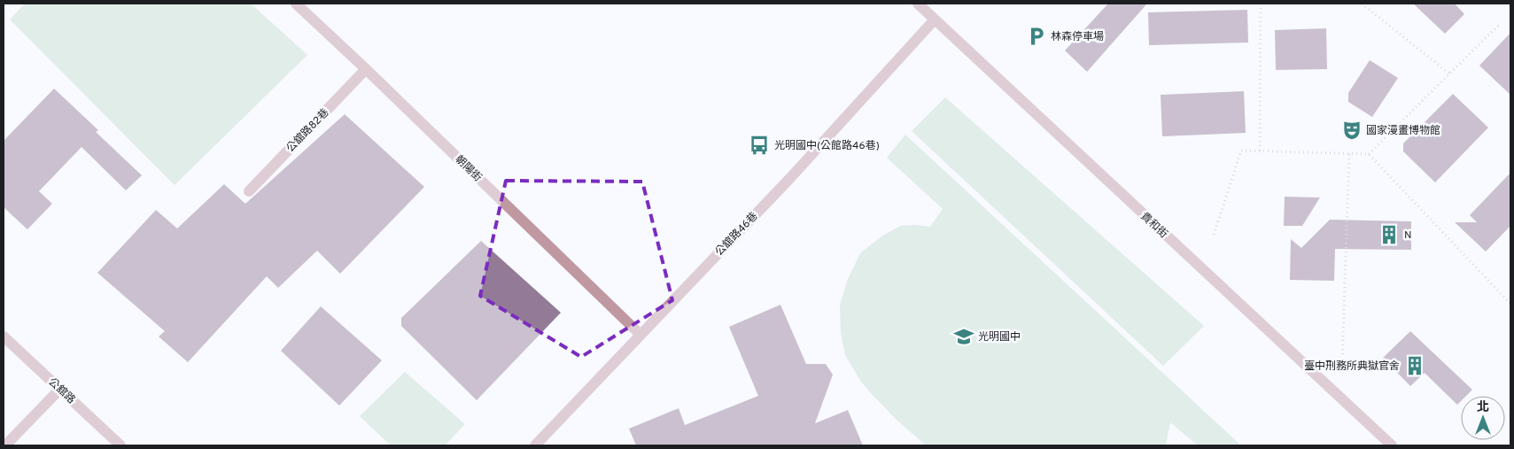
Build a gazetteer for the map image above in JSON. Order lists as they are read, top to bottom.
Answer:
{
  "streets": {
    "street": [
      "公舘路82巷",
      "朝陽街",
      "貴和街",
      "公舘路46巷",
      "公舘路"
    ]
  },
  "crossings": [
    ["公舘路82巷", "朝陽街"],
    ["朝陽街", "公舘路46巷"],
    ["貴和街", "公舘路46巷"]
  ],
  "places": {
    "parking": ["林森停車場"],
    "theatre": ["國家漫畫博物館"],
    "bus stop": ["光明國中(公館路46巷)"],
    "building": ["N", "臺中刑務所典獄官舍"],
    "school or university": ["光明國中"]
  },
  "north": "top"
}
